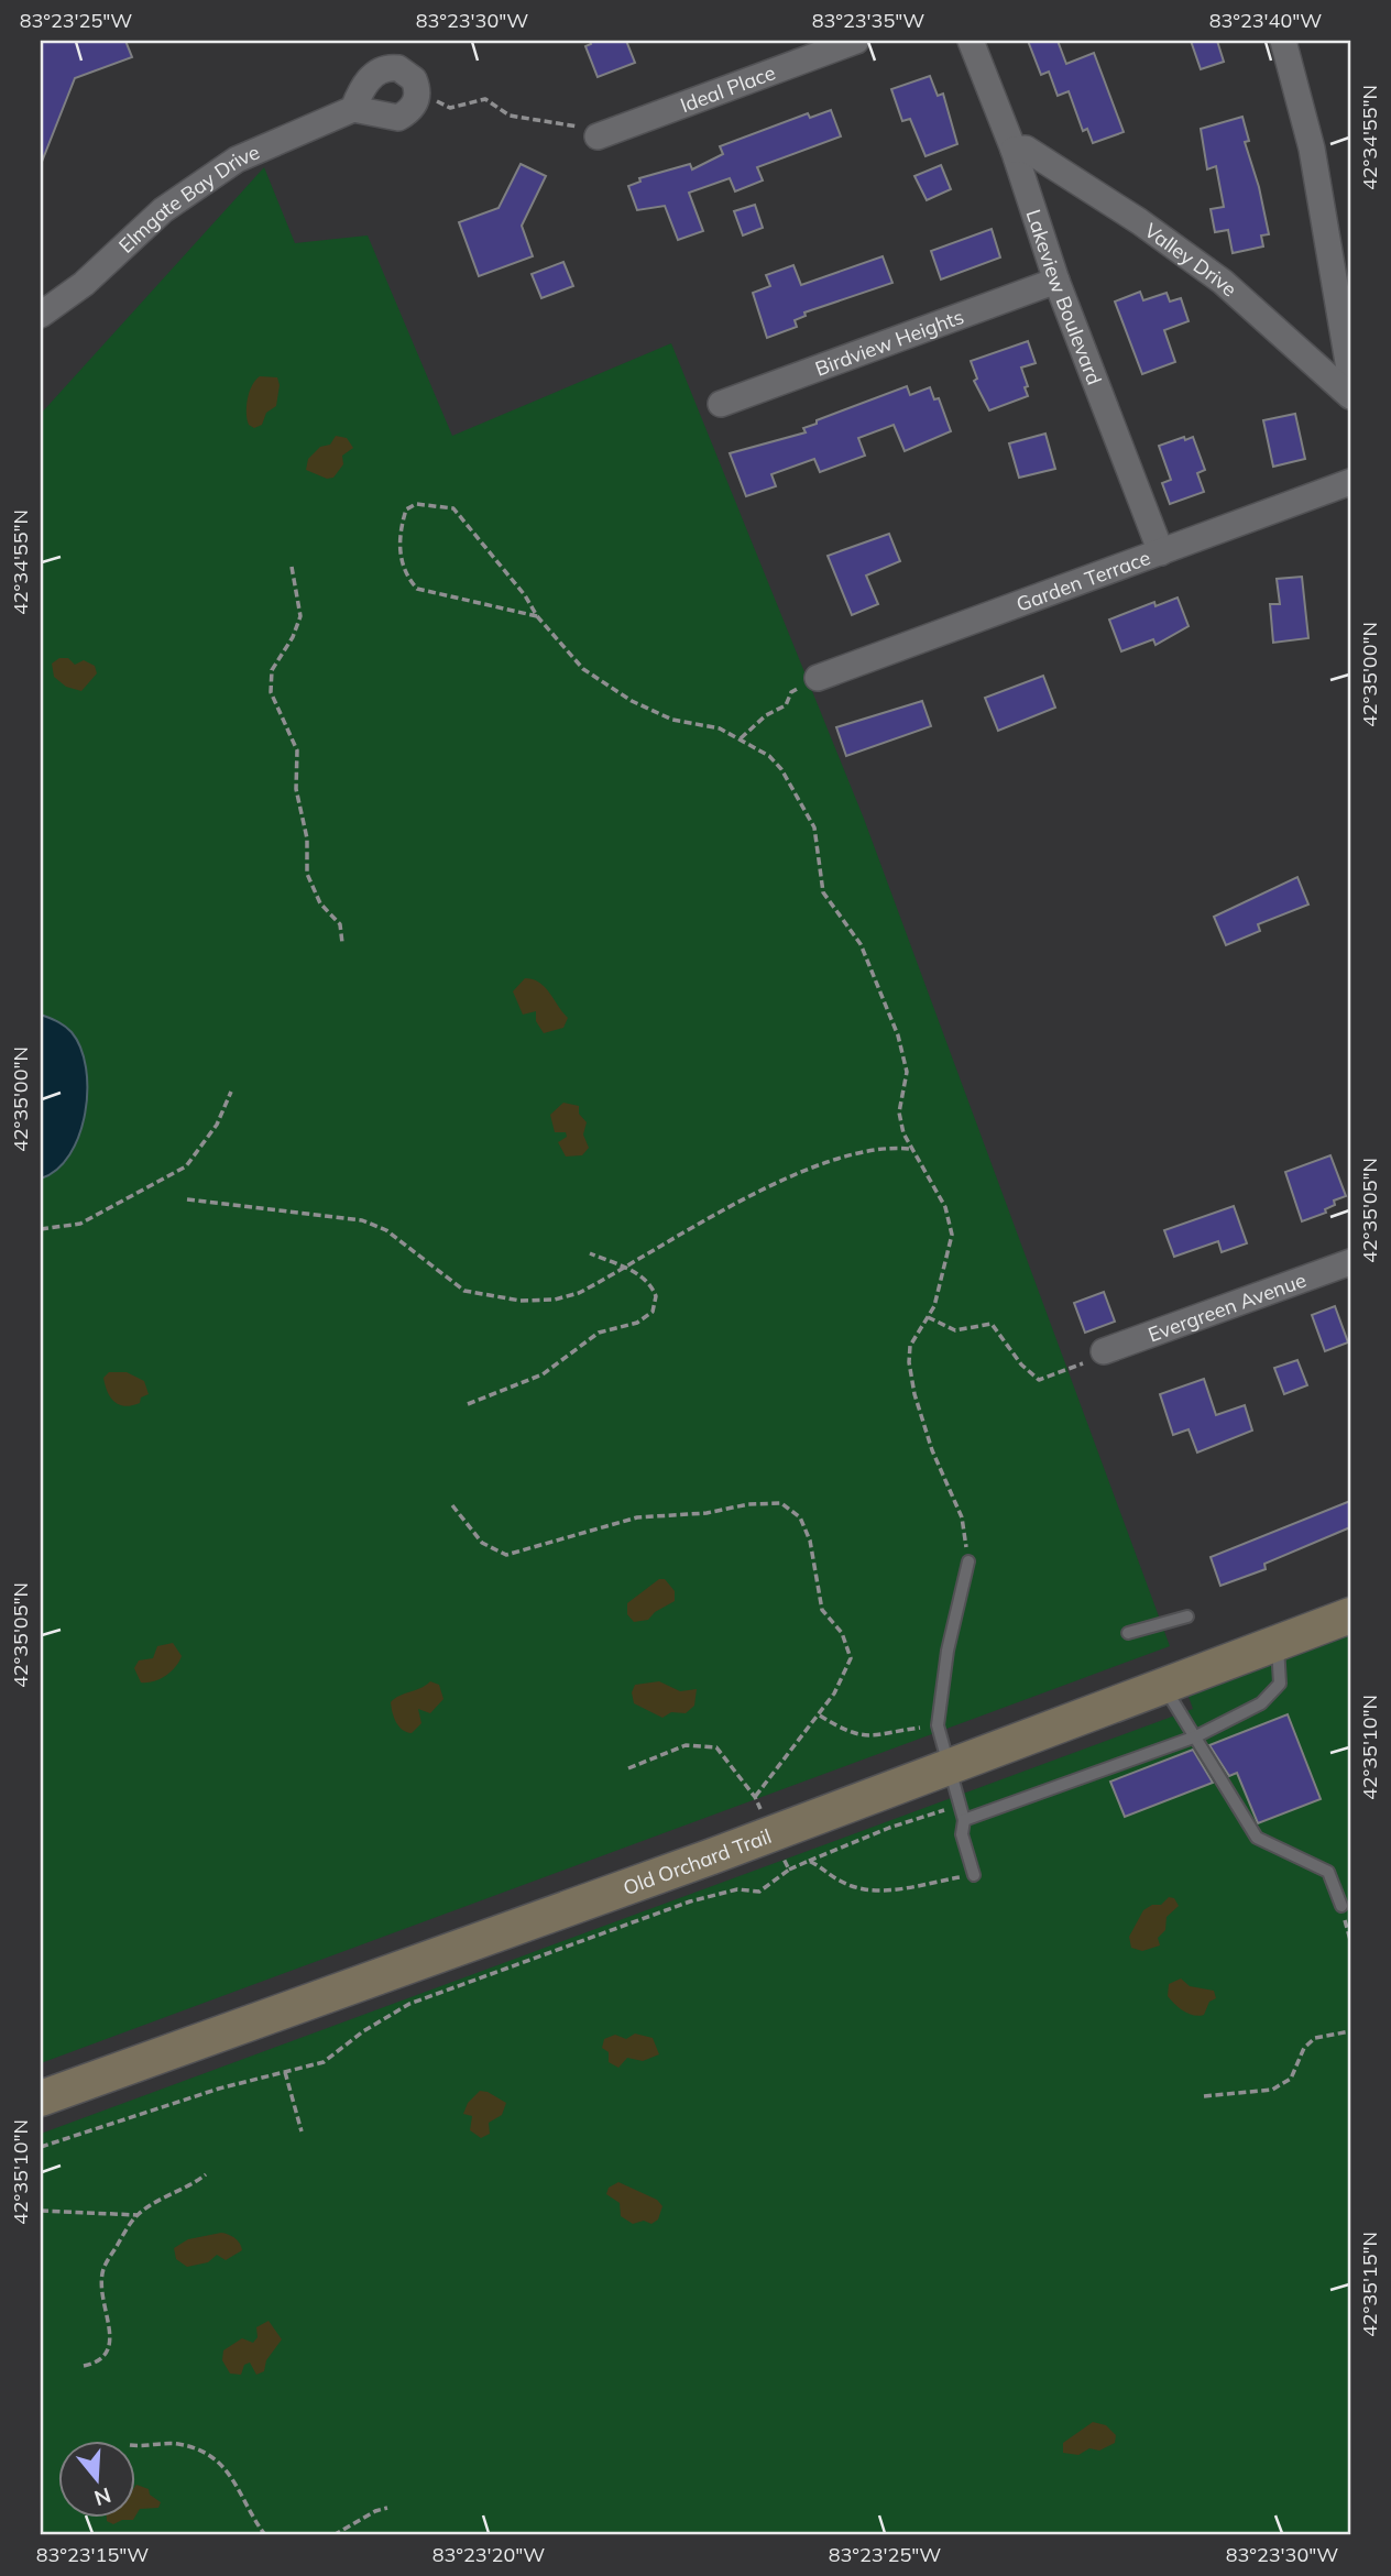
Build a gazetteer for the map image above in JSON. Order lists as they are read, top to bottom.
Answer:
{
  "streets": {
    "street": [
      "Ideal Place",
      "Elmgate Bay Drive",
      "Valley Drive",
      "Lakeview Boulevard",
      "Birdview Heights",
      "Garden Terrace",
      "Evergreen Avenue",
      "Old Orchard Trail"
    ]
  },
  "crossings": [
    ["Valley Drive", "Lakeview Boulevard"],
    ["Lakeview Boulevard", "Birdview Heights"],
    ["Lakeview Boulevard", "Garden Terrace"]
  ],
  "north": "bottom",
  "coordinates": [
    "83°23'25\"W",
    "83°23'30\"W",
    "83°23'35\"W",
    "83°23'40\"W",
    "42°34'55\"N",
    "42°35'00\"N",
    "42°35'05\"N",
    "42°35'10\"N",
    "42°35'15\"N",
    "83°23'15\"W",
    "83°23'20\"W"
  ]
}
